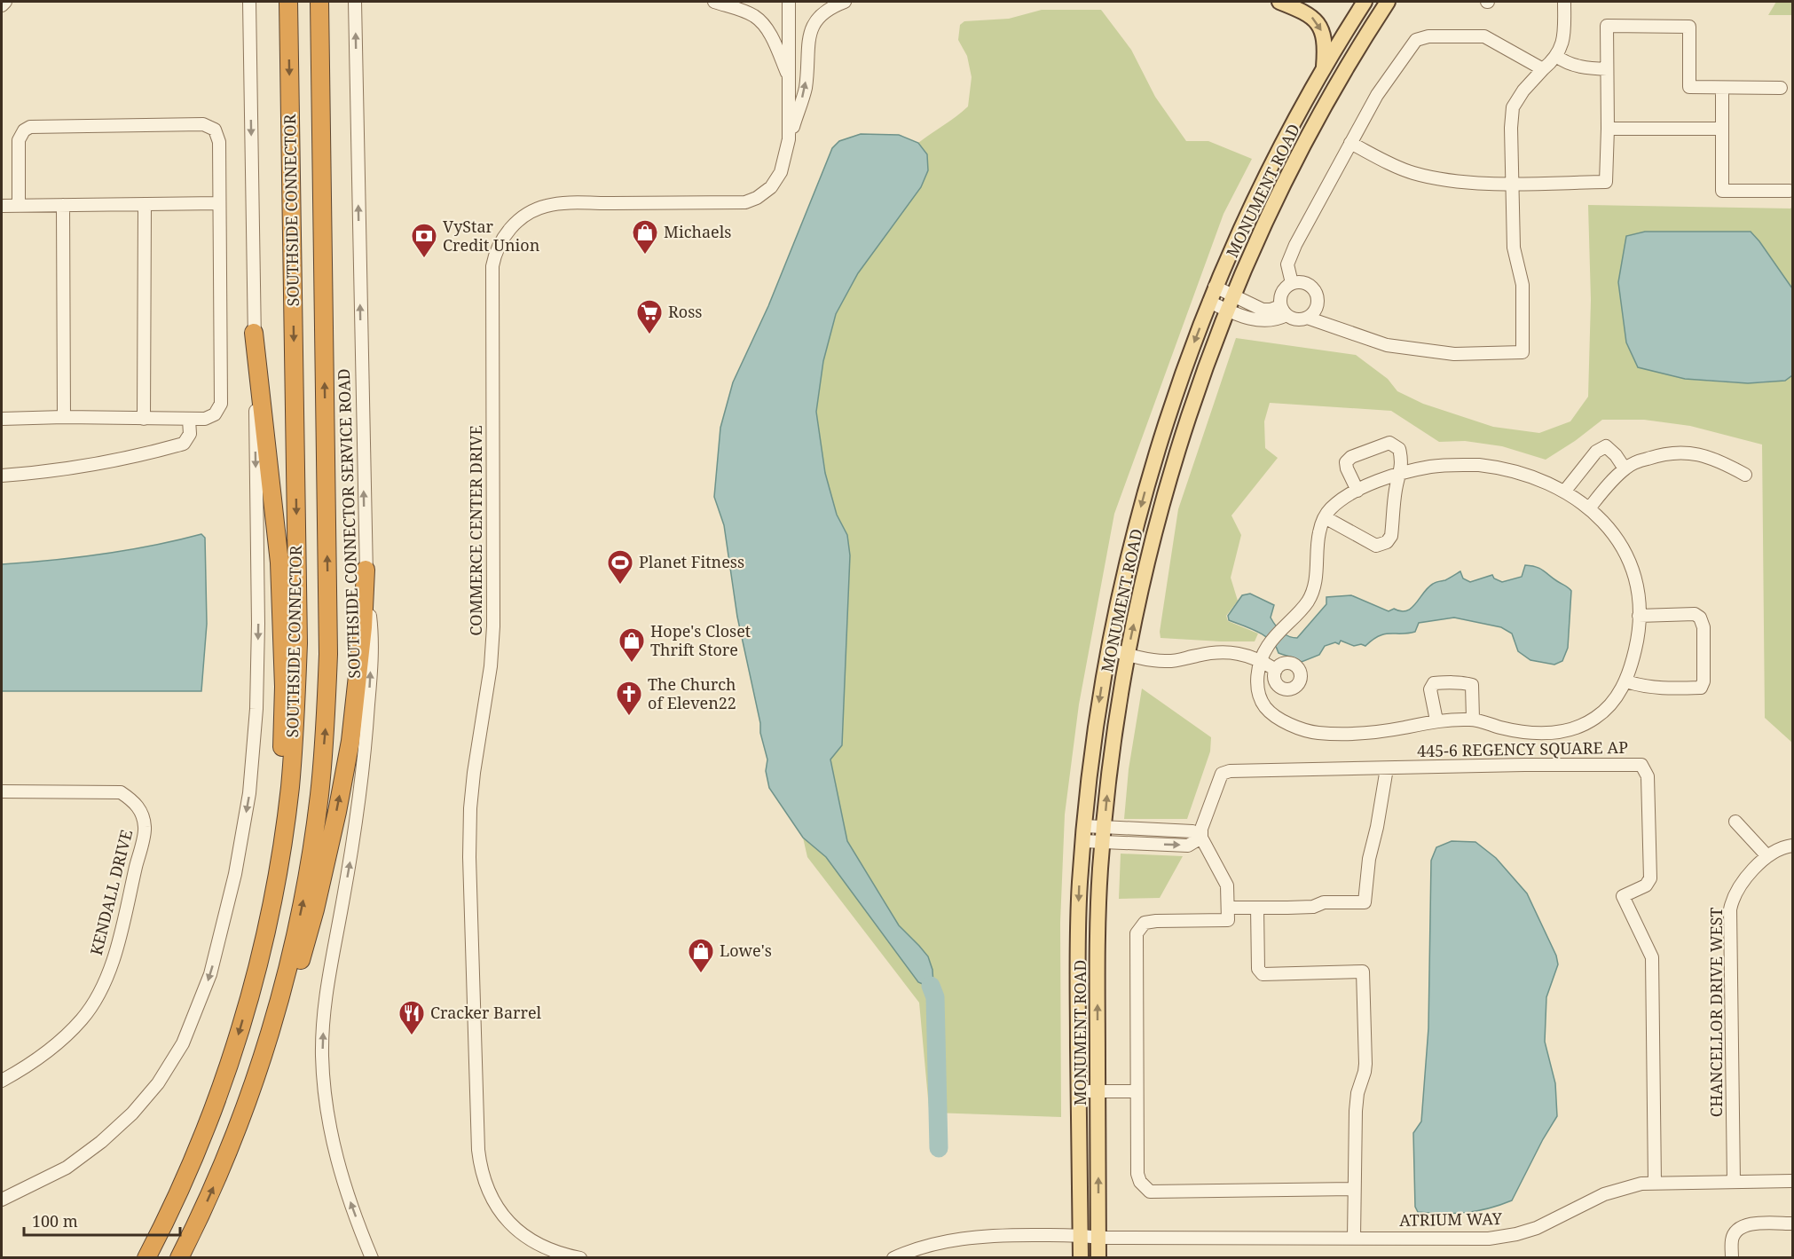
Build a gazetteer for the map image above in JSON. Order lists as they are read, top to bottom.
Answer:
{
  "streets": {
    "highway": ["SOUTHSIDE CONNECTOR"],
    "main road": ["MONUMENT ROAD"],
    "street": [
      "SOUTHSIDE CONNECTOR SERVICE ROAD",
      "COMMERCE CENTER DRIVE",
      "445-6 REGENCY SQUARE AP",
      "KENDALL DRIVE",
      "CHANCELLOR DRIVE WEST",
      "ATRIUM WAY"
    ]
  },
  "crossings": [
    ["MONUMENT ROAD", "ATRIUM WAY"],
    ["445-6 REGENCY SQUARE AP", "ATRIUM WAY"],
    ["CHANCELLOR DRIVE WEST", "ATRIUM WAY"]
  ],
  "one_way": ["SOUTHSIDE CONNECTOR SERVICE ROAD"],
  "places": {
    "shop": ["Michaels", "Hope's Closet Thrift Store", "Lowe's"],
    "bank": ["VyStar Credit Union"],
    "supermarket": ["Ross"],
    "sports": ["Planet Fitness"],
    "church": ["The Church of Eleven22"],
    "restaurant": ["Cracker Barrel"]
  },
  "scale_bar": "100 m"
}
